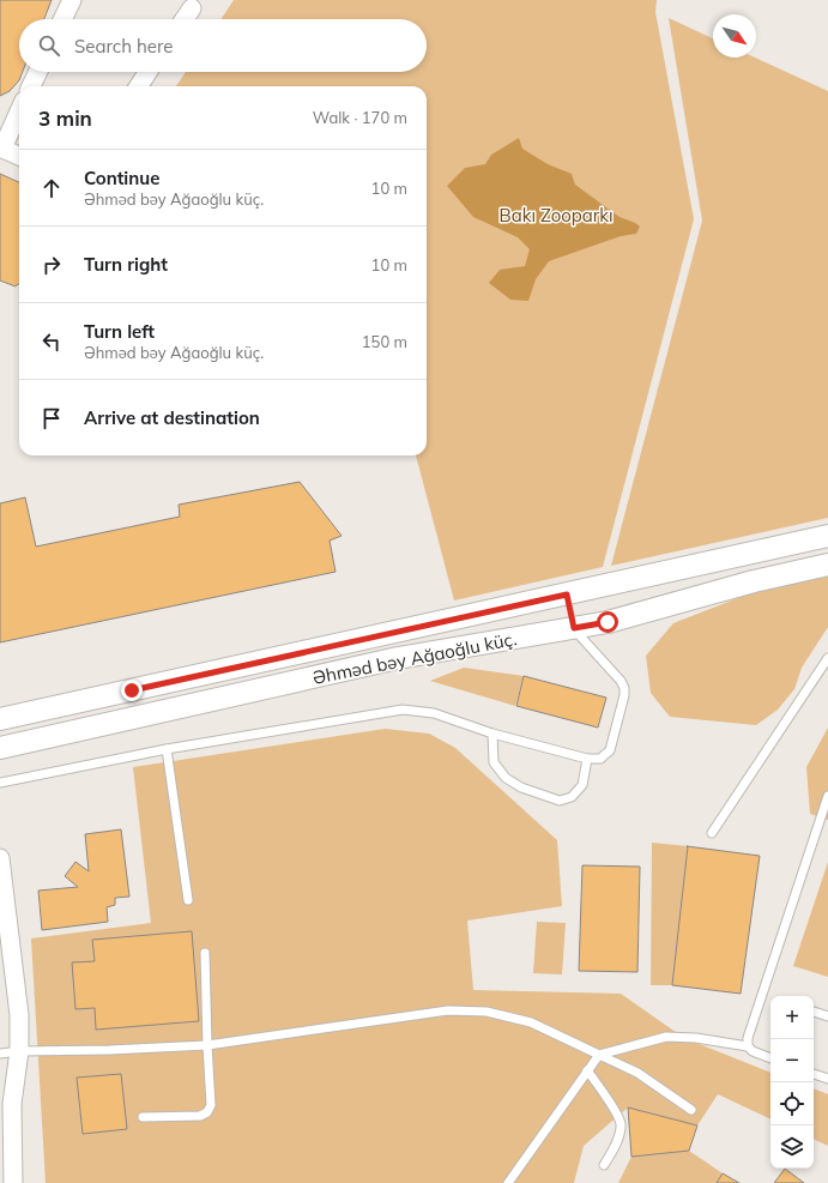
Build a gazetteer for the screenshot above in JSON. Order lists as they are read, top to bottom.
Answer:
{
  "streets": {
    "street": ["Əhməd bəy Ağaoğlu küç."]
  },
  "parks": ["Bakı Zooparkı"],
  "north": "bottom right",
  "page": {
    "search": "Search here",
    "heading": ["3 min", "Walk · 170 m"],
    "list": [
      ["Continue", "Əhməd bəy Ağaoğlu küç.", "10 m"],
      ["Turn right", "10 m"],
      ["Turn left", "Əhməd bəy Ağaoğlu küç.", "150 m"],
      "Arrive at destination"
    ],
    "map_buttons": ["+", "−"]
  }
}
